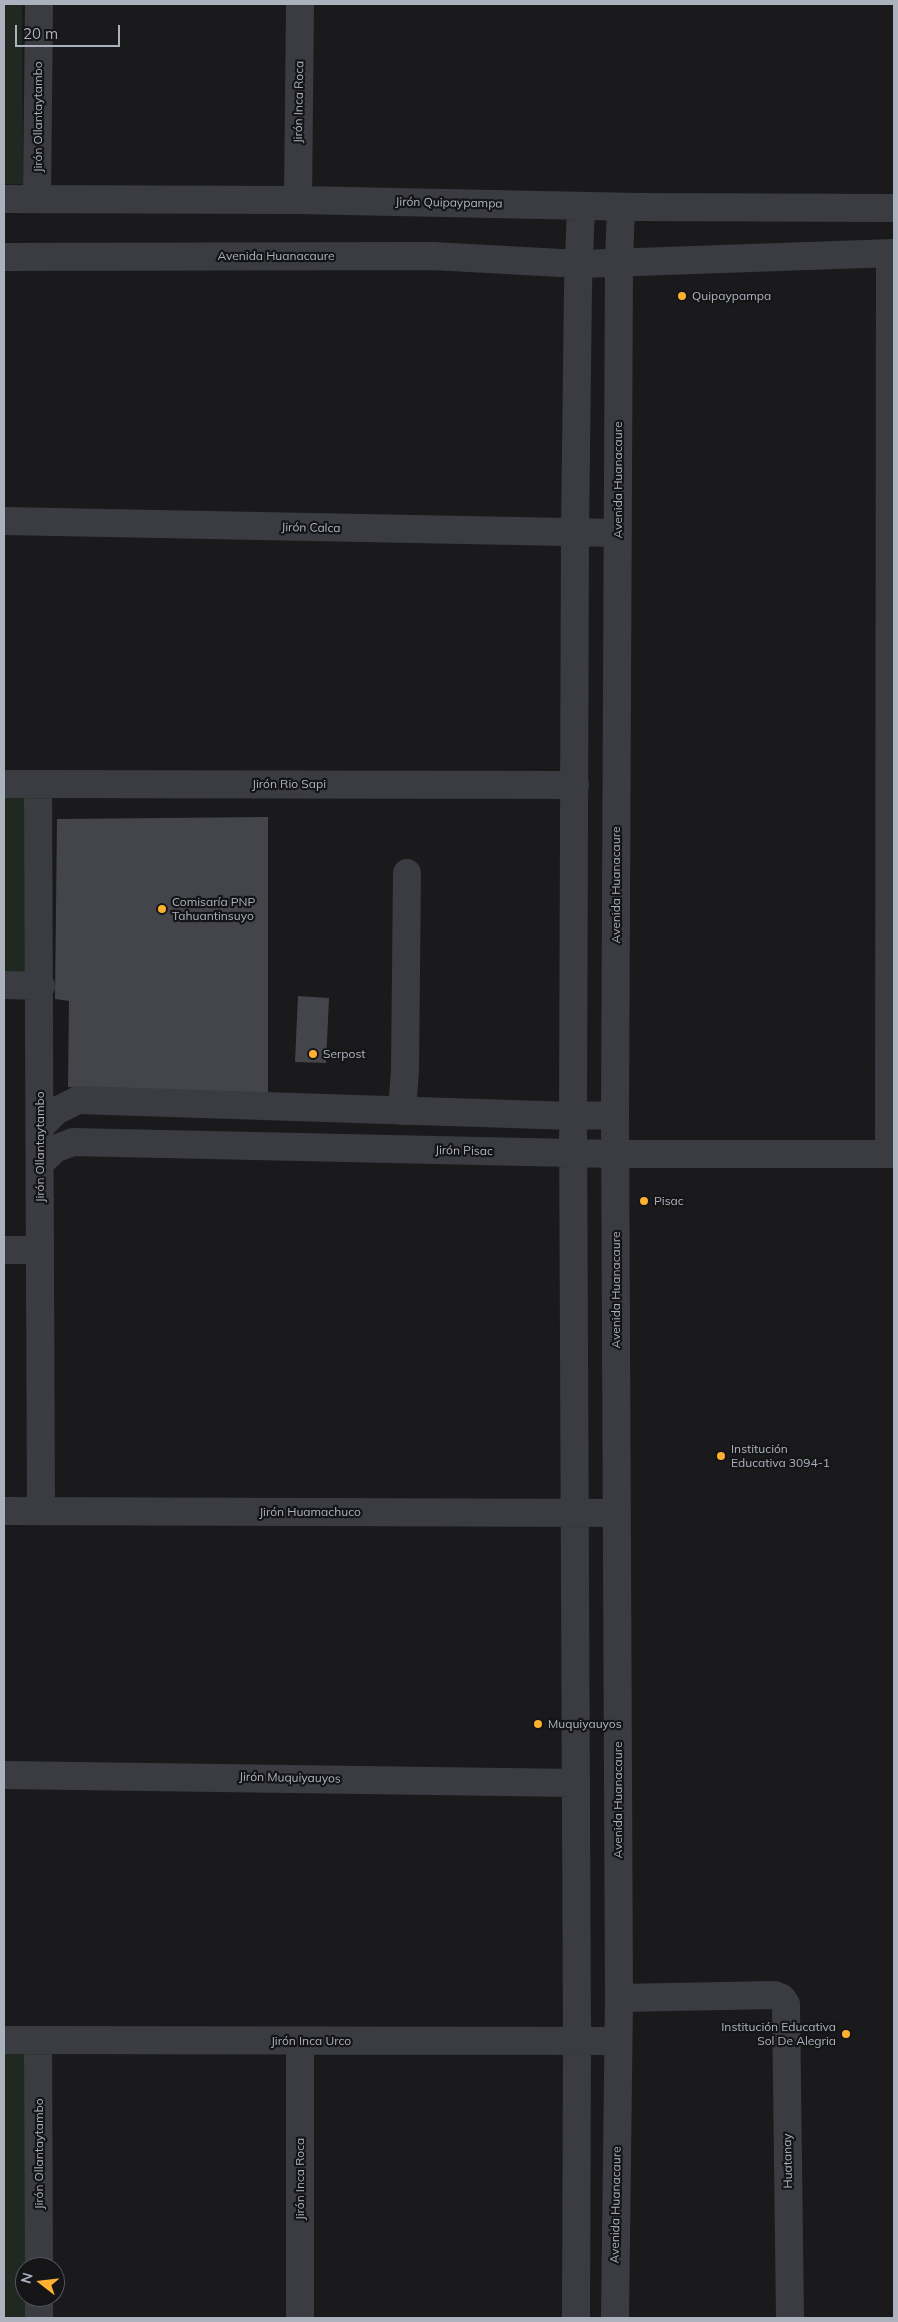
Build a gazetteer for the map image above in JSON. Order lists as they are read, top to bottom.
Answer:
{
  "streets": {
    "street": [
      "Jirón Inca Roca",
      "Jirón Ollantaytambo",
      "Jirón Quipaypampa",
      "Avenida Huanacaure",
      "Jirón Calca",
      "Jirón Rio Sapi",
      "Jirón Pisac",
      "Jirón Huamachuco",
      "Jirón Muquiyauyos",
      "Jirón Inca Urco",
      "Huatanay"
    ]
  },
  "crossings": [
    ["Jirón Inca Roca", "Jirón Quipaypampa"],
    ["Jirón Inca Roca", "Jirón Inca Urco"],
    ["Jirón Ollantaytambo", "Jirón Quipaypampa"],
    ["Jirón Ollantaytambo", "Jirón Rio Sapi"],
    ["Jirón Ollantaytambo", "Jirón Pisac"],
    ["Jirón Ollantaytambo", "Jirón Huamachuco"],
    ["Jirón Ollantaytambo", "Jirón Inca Urco"],
    ["Jirón Quipaypampa", "Avenida Huanacaure"],
    ["Avenida Huanacaure", "Jirón Calca"],
    ["Avenida Huanacaure", "Jirón Pisac"],
    ["Avenida Huanacaure", "Jirón Huamachuco"],
    ["Avenida Huanacaure", "Jirón Inca Urco"],
    ["Avenida Huanacaure", "Huatanay"]
  ],
  "places": [
    "Quipaypampa",
    "Comisaría PNP Tahuantinsuyo",
    "Serpost",
    "Pisac",
    "Institución Educativa 3094-1",
    "Muquiyauyos",
    "Institución Educativa Sol De Alegria"
  ],
  "scale_bar": "20 m",
  "north": "left"
}
